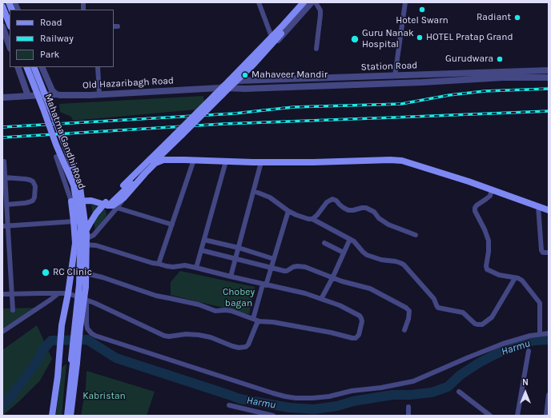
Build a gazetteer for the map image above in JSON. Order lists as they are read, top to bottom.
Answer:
{
  "streets": {
    "main road": ["Mahatma Gandhi Road"],
    "street": ["Station Road", "Old Hazaribagh Road"]
  },
  "crossings": [
    ["Station Road", "Old Hazaribagh Road"]
  ],
  "water": ["Harmu"],
  "parks": ["Chobey bagan", "Kabristan"],
  "places": [
    "Hotel Swarn",
    "Radiant",
    "HOTEL Pratap Grand",
    "Guru Nanak Hospital",
    "Gurudwara",
    "Mahaveer Mandir",
    "RC Clinic"
  ],
  "legend": ["Road", "Railway", "Park"],
  "north": "top"
}
